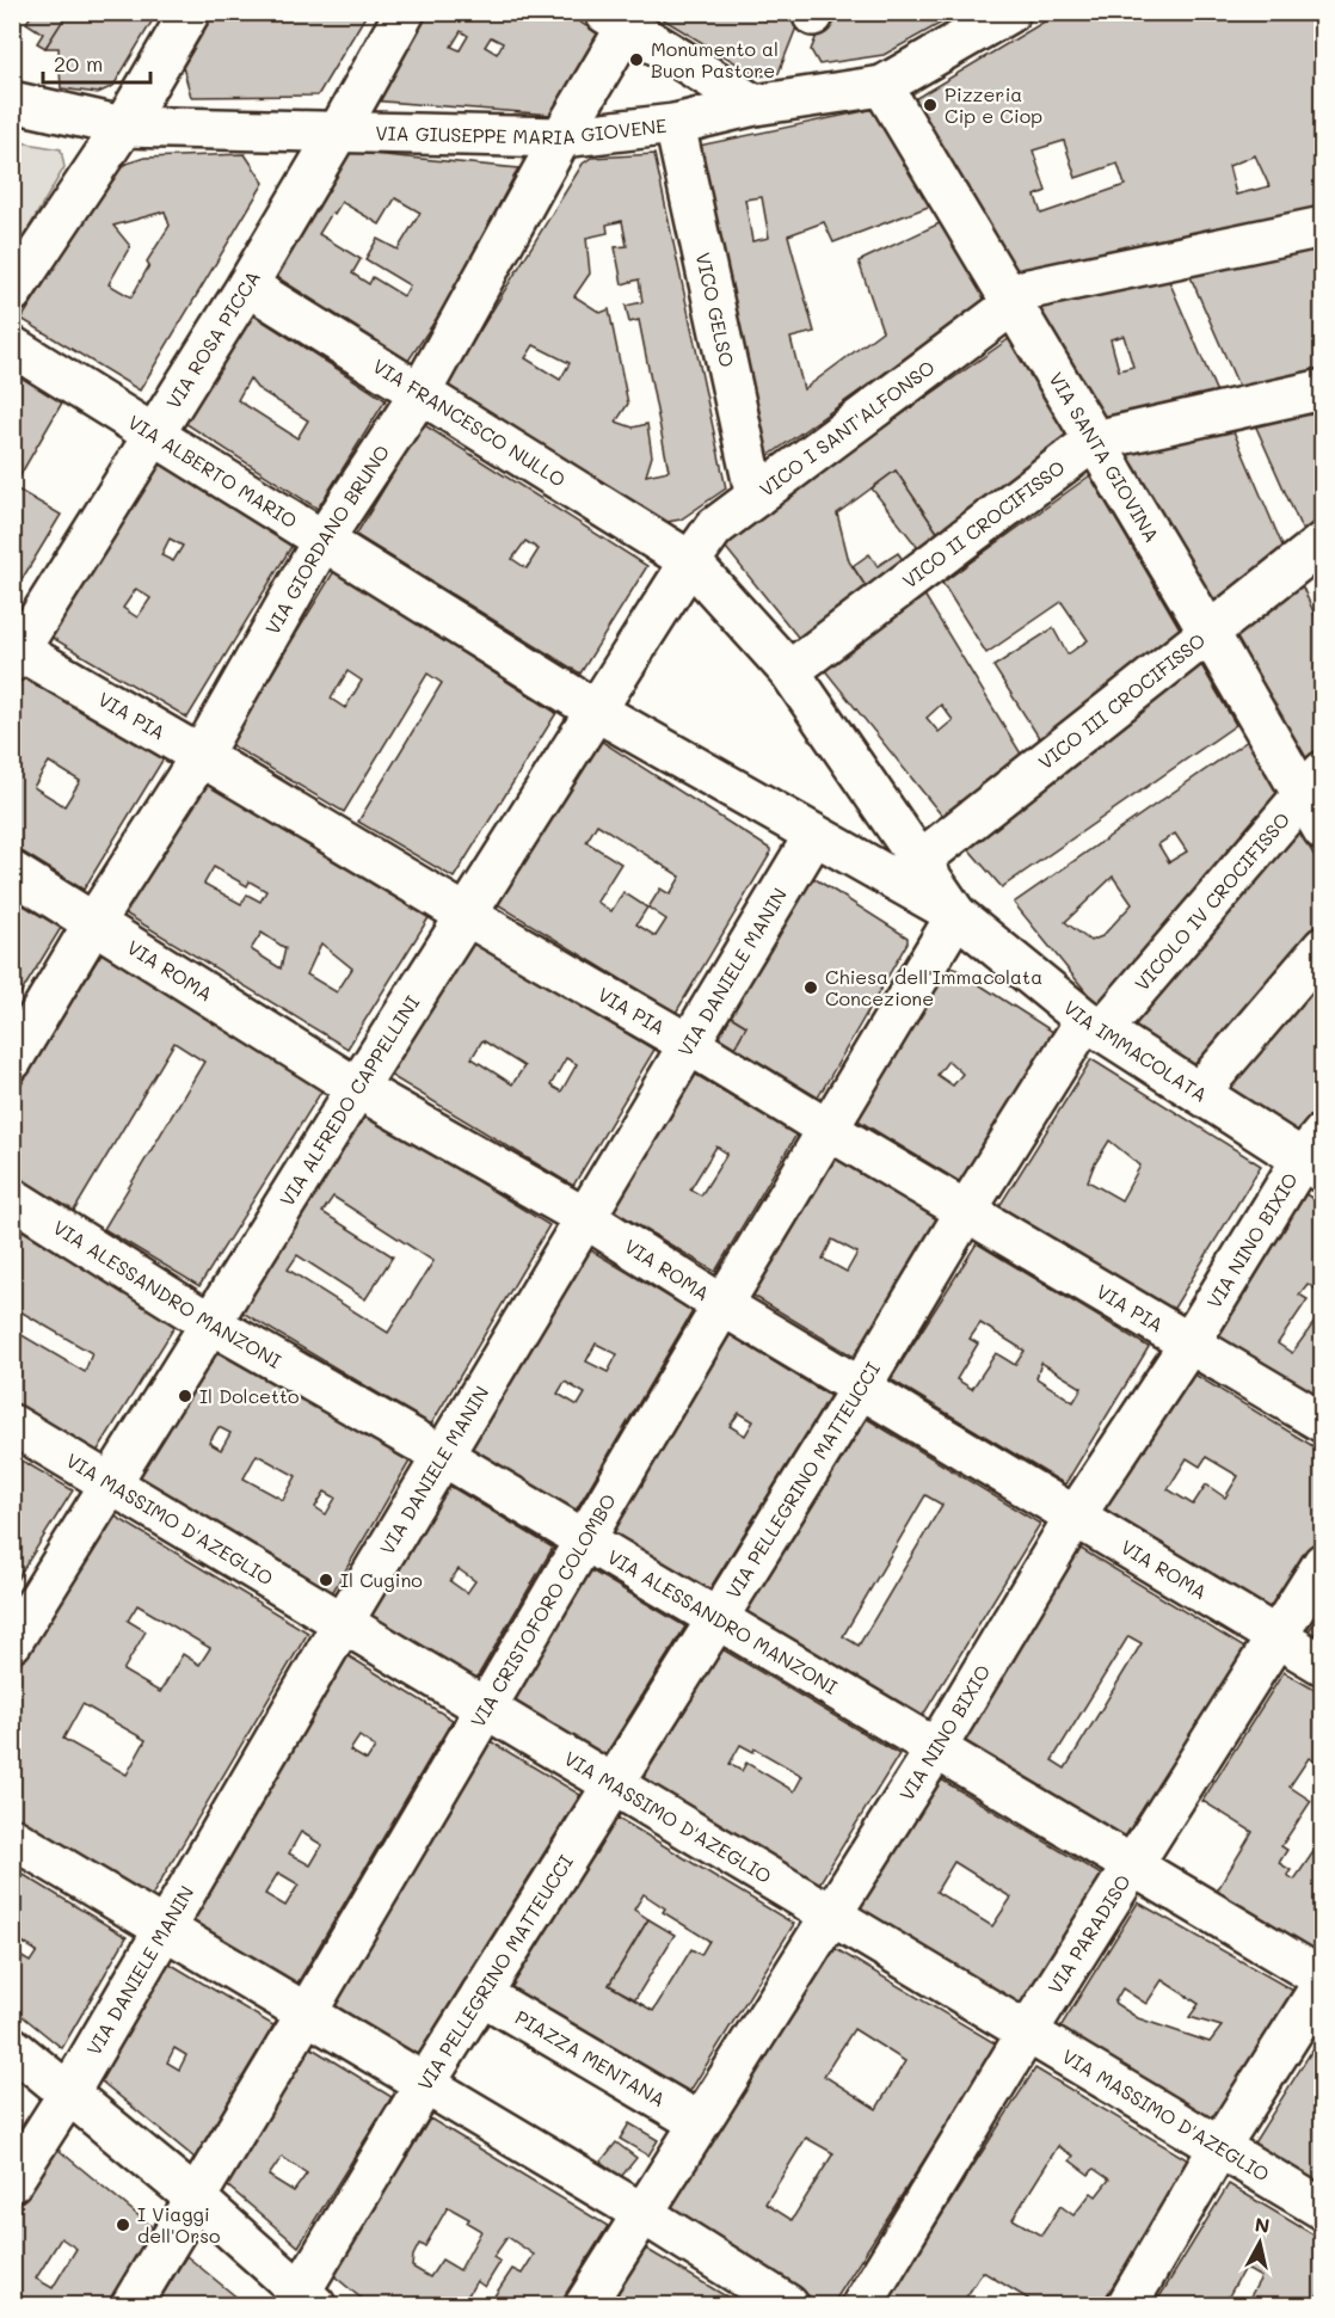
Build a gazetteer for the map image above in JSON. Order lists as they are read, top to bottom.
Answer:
{
  "streets": {
    "street": [
      "VIA GIUSEPPE MARIA GIOVENE",
      "VICO GELSO",
      "VIA ROSA PICCA",
      "VIA FRANCESCO NULLO",
      "VICO I SANT'ALFONSO",
      "VIA SANTA GIOVINA",
      "VIA ALBERTO MARIO",
      "VICO II CROCIFISSO",
      "VIA GIORDANO BRUNO",
      "VICO III CROCIFISSO",
      "VIA PIA",
      "VICOLO IV CROCIFISSO",
      "VIA ROMA",
      "VIA DANIELE MANIN",
      "VIA IMMACOLATA",
      "VIA ALFREDO CAPPELLINI",
      "VIA NINO BIXIO",
      "VIA ALESSANDRO MANZONI",
      "VIA PELLEGRINO MATTEUCCI",
      "VIA MASSIMO D'AZEGLIO",
      "VIA CRISTOFORO COLOMBO",
      "VIA PARADISO",
      "PIAZZA MENTANA"
    ]
  },
  "crossings": [
    ["VIA GIUSEPPE MARIA GIOVENE", "VICO GELSO"],
    ["VIA GIUSEPPE MARIA GIOVENE", "VIA ROSA PICCA"],
    ["VIA GIUSEPPE MARIA GIOVENE", "VIA SANTA GIOVINA"],
    ["VIA GIUSEPPE MARIA GIOVENE", "VIA GIORDANO BRUNO"],
    ["VICO GELSO", "VICO I SANT'ALFONSO"],
    ["VIA ROSA PICCA", "VIA FRANCESCO NULLO"],
    ["VIA ROSA PICCA", "VIA ALBERTO MARIO"],
    ["VIA ROSA PICCA", "VIA PIA"],
    ["VIA FRANCESCO NULLO", "VICO I SANT'ALFONSO"],
    ["VIA FRANCESCO NULLO", "VIA GIORDANO BRUNO"],
    ["VIA FRANCESCO NULLO", "VIA IMMACOLATA"],
    ["VIA FRANCESCO NULLO", "VIA ALFREDO CAPPELLINI"],
    ["VICO I SANT'ALFONSO", "VIA SANTA GIOVINA"],
    ["VICO I SANT'ALFONSO", "VIA IMMACOLATA"],
    ["VICO I SANT'ALFONSO", "VIA ALFREDO CAPPELLINI"],
    ["VIA SANTA GIOVINA", "VICO II CROCIFISSO"],
    ["VIA SANTA GIOVINA", "VICO III CROCIFISSO"],
    ["VIA SANTA GIOVINA", "VICOLO IV CROCIFISSO"],
    ["VIA ALBERTO MARIO", "VIA GIORDANO BRUNO"],
    ["VIA ALBERTO MARIO", "VIA IMMACOLATA"],
    ["VIA ALBERTO MARIO", "VIA ALFREDO CAPPELLINI"],
    ["VICO II CROCIFISSO", "VIA IMMACOLATA"],
    ["VIA GIORDANO BRUNO", "VIA PIA"],
    ["VIA GIORDANO BRUNO", "VIA ROMA"],
    ["VICO III CROCIFISSO", "VIA IMMACOLATA"],
    ["VIA PIA", "VIA DANIELE MANIN"],
    ["VIA PIA", "VIA ALFREDO CAPPELLINI"],
    ["VIA PIA", "VIA NINO BIXIO"],
    ["VIA PIA", "VIA PELLEGRINO MATTEUCCI"],
    ["VIA PIA", "VIA CRISTOFORO COLOMBO"],
    ["VICOLO IV CROCIFISSO", "VIA IMMACOLATA"],
    ["VICOLO IV CROCIFISSO", "VIA PELLEGRINO MATTEUCCI"],
    ["VIA ROMA", "VIA DANIELE MANIN"],
    ["VIA ROMA", "VIA ALFREDO CAPPELLINI"],
    ["VIA ROMA", "VIA NINO BIXIO"],
    ["VIA ROMA", "VIA PELLEGRINO MATTEUCCI"],
    ["VIA ROMA", "VIA CRISTOFORO COLOMBO"],
    ["VIA ROMA", "VIA PARADISO"],
    ["VIA DANIELE MANIN", "VIA IMMACOLATA"],
    ["VIA DANIELE MANIN", "VIA ALESSANDRO MANZONI"],
    ["VIA DANIELE MANIN", "VIA MASSIMO D'AZEGLIO"],
    ["VIA IMMACOLATA", "VIA ALFREDO CAPPELLINI"],
    ["VIA IMMACOLATA", "VIA NINO BIXIO"],
    ["VIA IMMACOLATA", "VIA PELLEGRINO MATTEUCCI"],
    ["VIA IMMACOLATA", "VIA CRISTOFORO COLOMBO"],
    ["VIA ALFREDO CAPPELLINI", "VIA ALESSANDRO MANZONI"],
    ["VIA ALFREDO CAPPELLINI", "VIA MASSIMO D'AZEGLIO"],
    ["VIA NINO BIXIO", "VIA ALESSANDRO MANZONI"],
    ["VIA NINO BIXIO", "VIA MASSIMO D'AZEGLIO"],
    ["VIA NINO BIXIO", "PIAZZA MENTANA"],
    ["VIA ALESSANDRO MANZONI", "VIA PELLEGRINO MATTEUCCI"],
    ["VIA ALESSANDRO MANZONI", "VIA CRISTOFORO COLOMBO"],
    ["VIA ALESSANDRO MANZONI", "VIA PARADISO"],
    ["VIA PELLEGRINO MATTEUCCI", "VIA MASSIMO D'AZEGLIO"],
    ["VIA PELLEGRINO MATTEUCCI", "PIAZZA MENTANA"],
    ["VIA MASSIMO D'AZEGLIO", "VIA CRISTOFORO COLOMBO"],
    ["VIA MASSIMO D'AZEGLIO", "VIA PARADISO"]
  ],
  "places": [
    "Monumento al Buon Pastore",
    "Pizzeria Cip e Ciop",
    "Chiesa dell'Immacolata Concezione",
    "Il Dolcetto",
    "Il Cugino",
    "I Viaggi dell'Orso"
  ],
  "scale_bar": "20 m",
  "north": "top"
}
